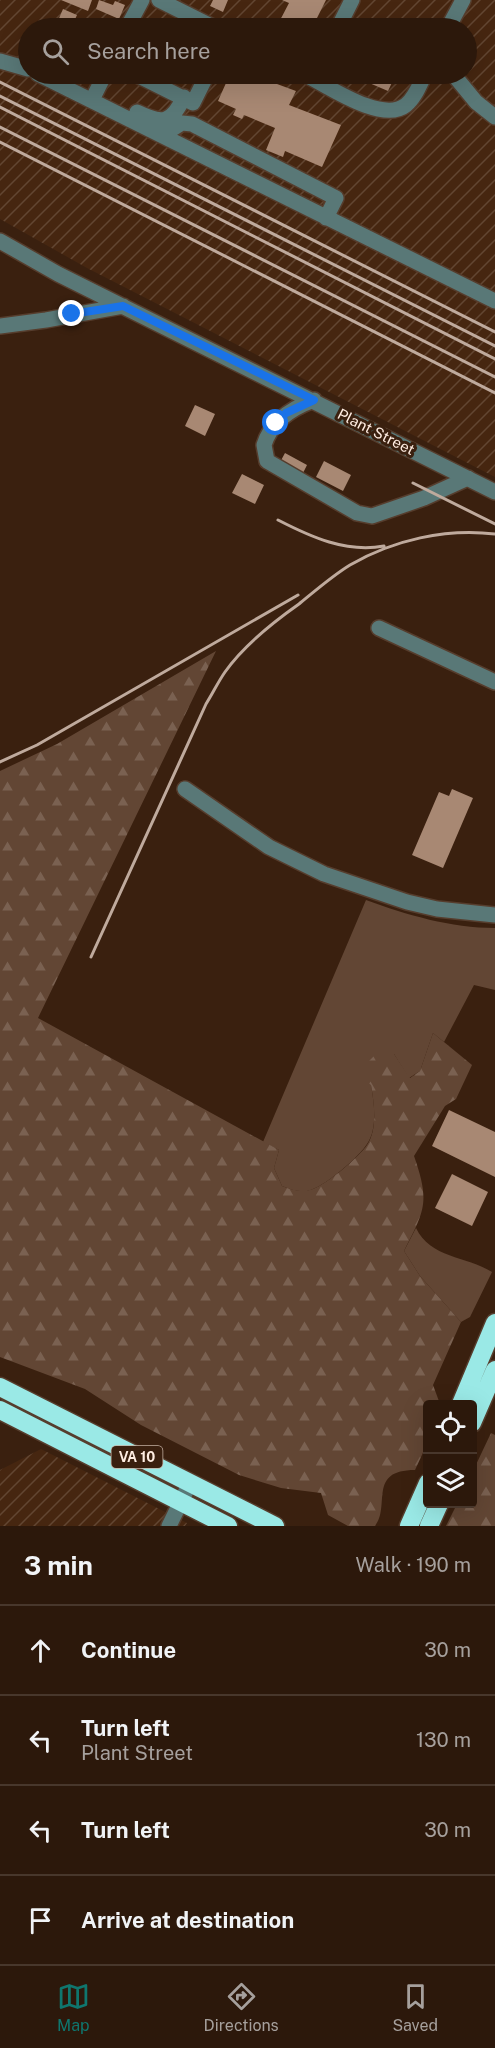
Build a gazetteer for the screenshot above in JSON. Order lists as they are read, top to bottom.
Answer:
{
  "streets": {
    "highway": ["VA 10"],
    "street": ["Plant Street"]
  },
  "page": {
    "search": "Search here",
    "heading": ["3 min", "Walk · 190 m"],
    "list": [
      ["Continue", "30 m"],
      ["Turn left", "Plant Street", "130 m"],
      ["Turn left", "30 m"],
      "Arrive at destination"
    ],
    "nav": ["Map", "Directions", "Saved"]
  }
}
